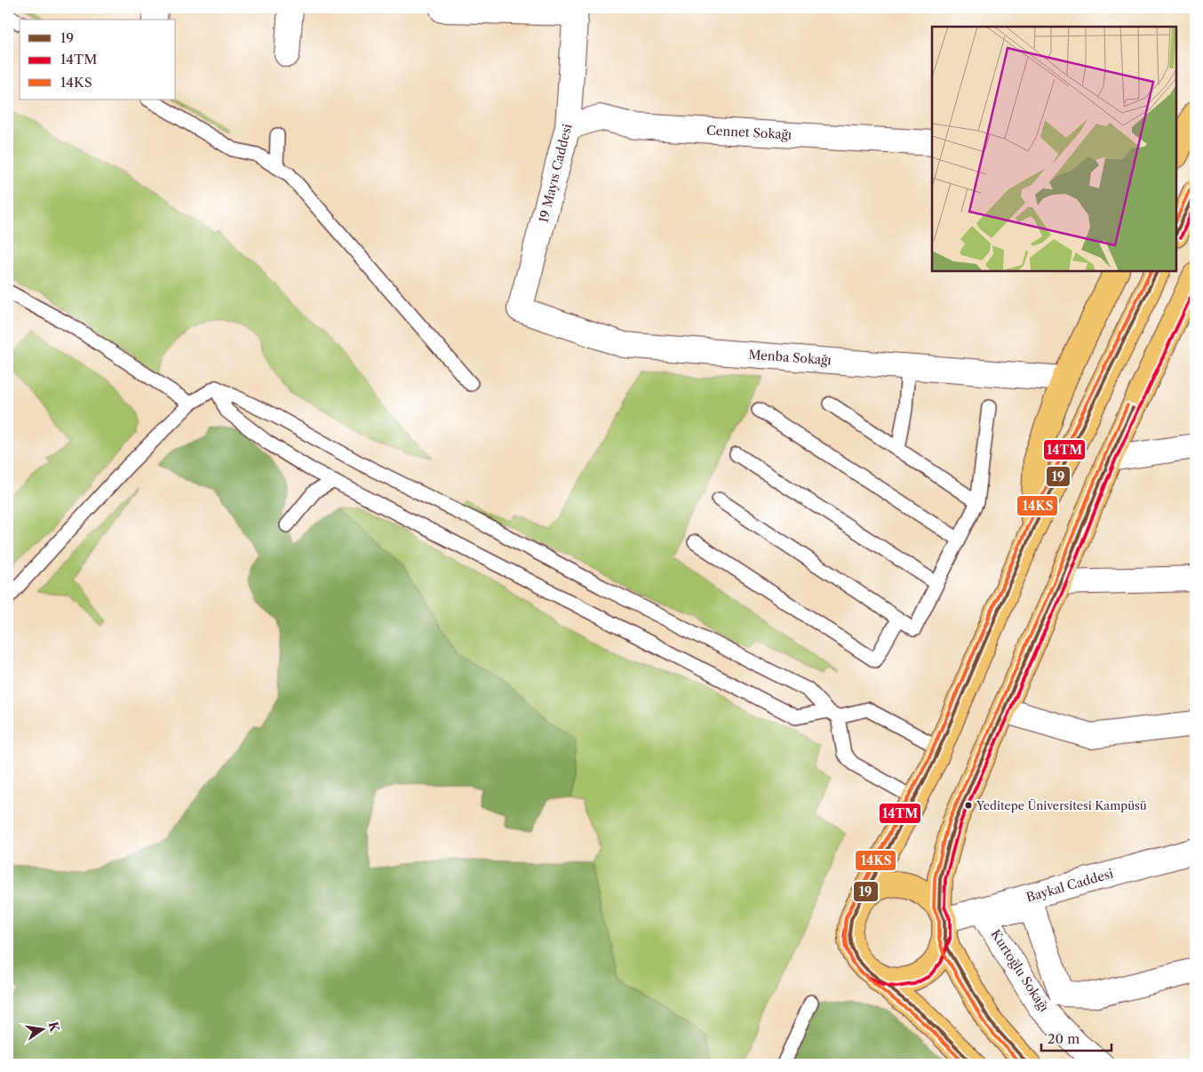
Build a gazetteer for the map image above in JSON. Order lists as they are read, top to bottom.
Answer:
{
  "streets": {
    "street": [
      "Cennet Sokağı",
      "19 Mayıs Caddesi",
      "Menba Sokağı",
      "Baykal Caddesi",
      "Kurtoğlu Sokağı"
    ]
  },
  "crossings": [
    ["Cennet Sokağı", "19 Mayıs Caddesi"],
    ["19 Mayıs Caddesi", "Menba Sokağı"],
    ["Baykal Caddesi", "Kurtoğlu Sokağı"]
  ],
  "places": ["Yeditepe Üniversitesi Kampüsü"],
  "lines": ["transit line 14KS", "transit line 19", "transit line 14TM"],
  "legend": ["19", "14TM", "14KS"],
  "scale_bar": "20 m",
  "north": "right"
}
